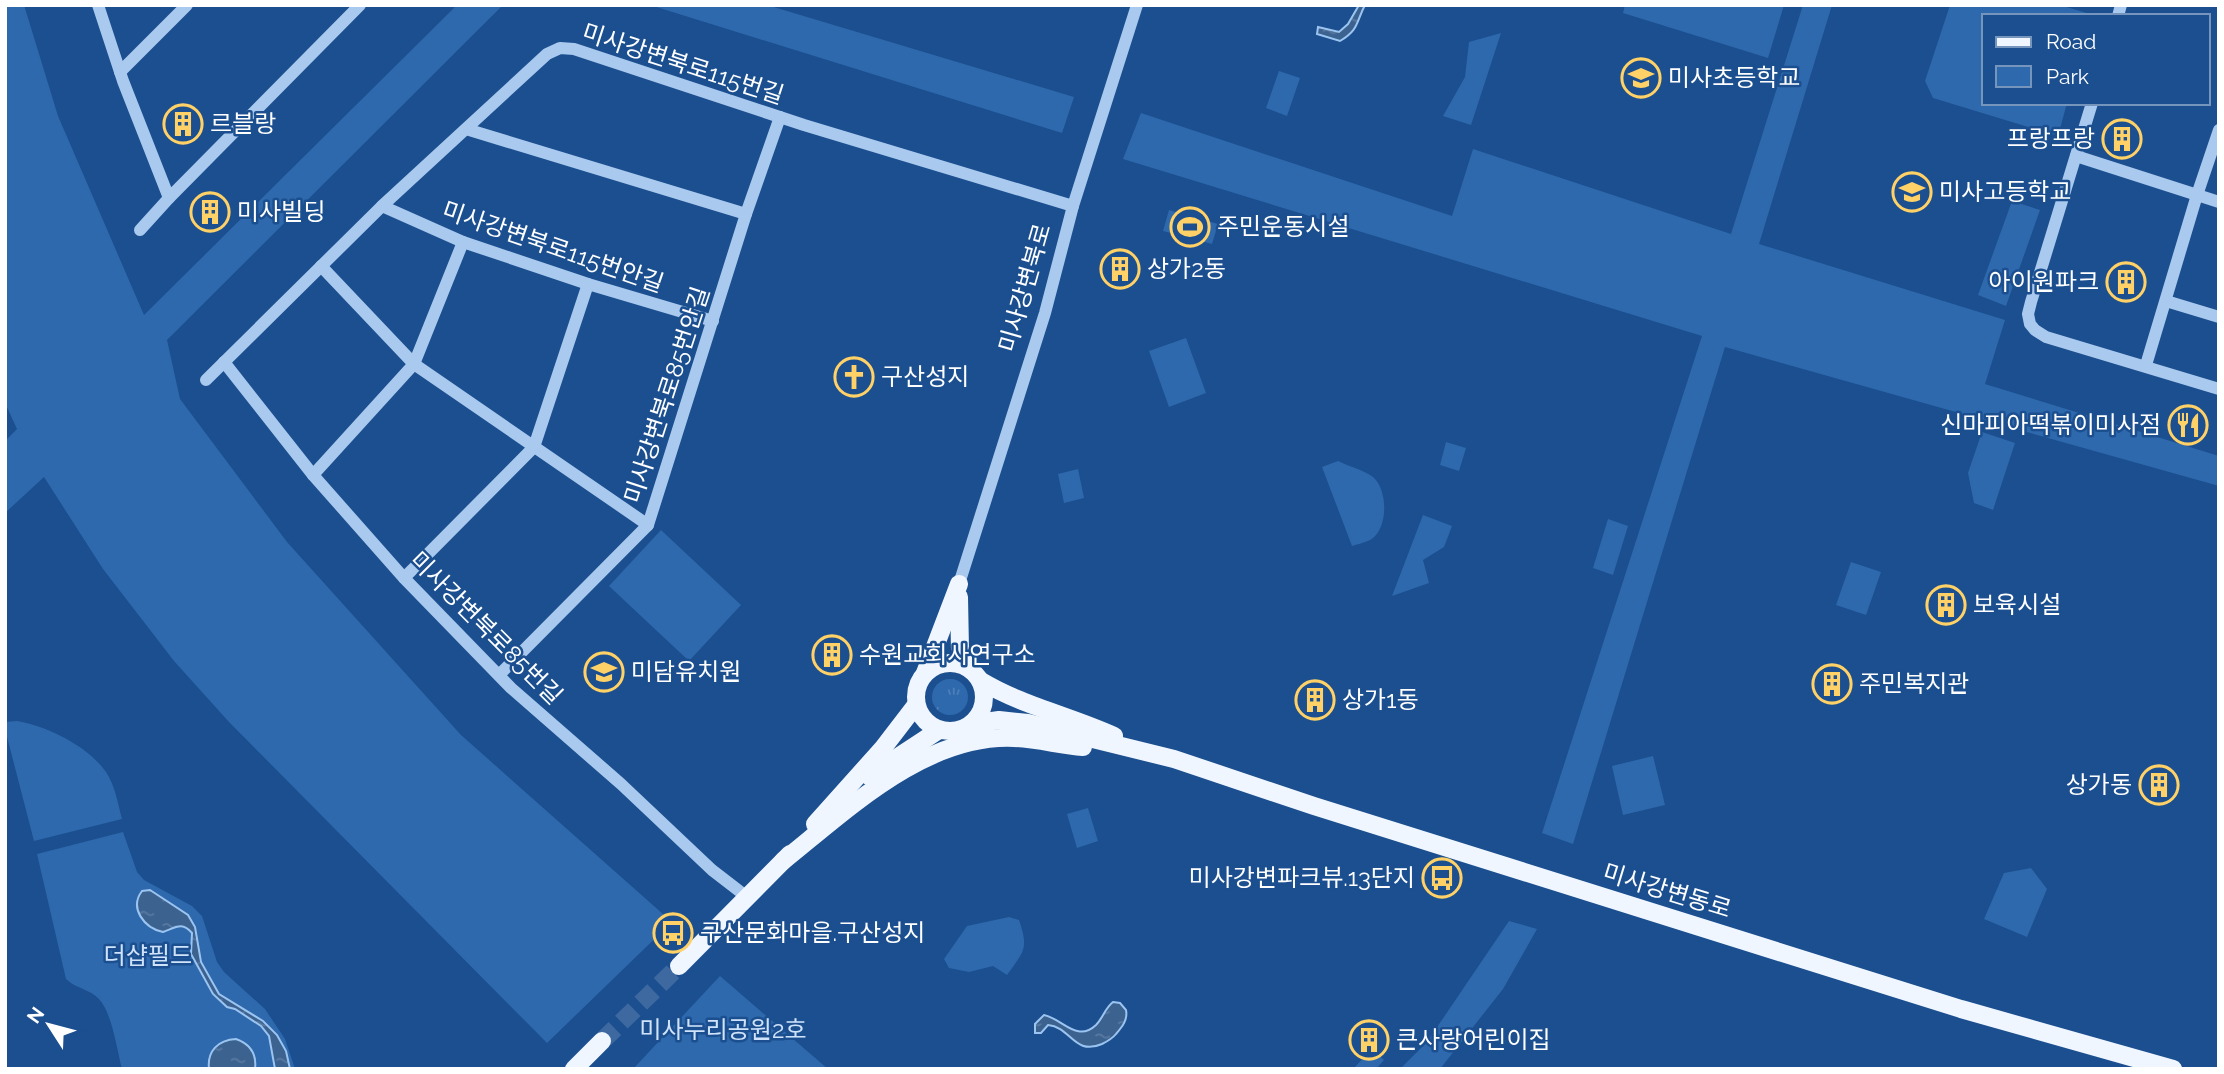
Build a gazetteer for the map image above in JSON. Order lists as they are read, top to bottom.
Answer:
{
  "streets": {
    "main road": ["미사강변동로"],
    "street": [
      "미사강변북로115번길",
      "미사강변북로115번안길",
      "미사강변북로",
      "미사강변북로85번안길",
      "미사강변북로85번길"
    ]
  },
  "crossings": [
    ["미사강변북로115번길", "미사강변북로115번안길"],
    ["미사강변북로115번길", "미사강변북로"],
    ["미사강변북로115번길", "미사강변북로85번안길"],
    ["미사강변북로115번길", "미사강변북로85번길"],
    ["미사강변북로115번안길", "미사강변북로85번안길"],
    ["미사강변북로85번안길", "미사강변북로85번길"]
  ],
  "parks": ["더샵필드", "미사누리공원2호"],
  "places": {
    "school or university": ["미사초등학교", "미사고등학교", "미담유치원"],
    "building": [
      "르블랑",
      "프랑프랑",
      "미사빌딩",
      "상가2동",
      "아이원파크",
      "보육시설",
      "수원교회사연구소",
      "주민복지관",
      "상가1동",
      "상가동",
      "큰사랑어린이집"
    ],
    "sports": ["주민운동시설"],
    "church": ["구산성지"],
    "restaurant": ["신마피아떡볶이미사점"],
    "bus stop": ["미사강변파크뷰.13단지", "구산문화마을.구산성지"]
  },
  "legend": ["Road", "Park"],
  "north": "top left"
}
